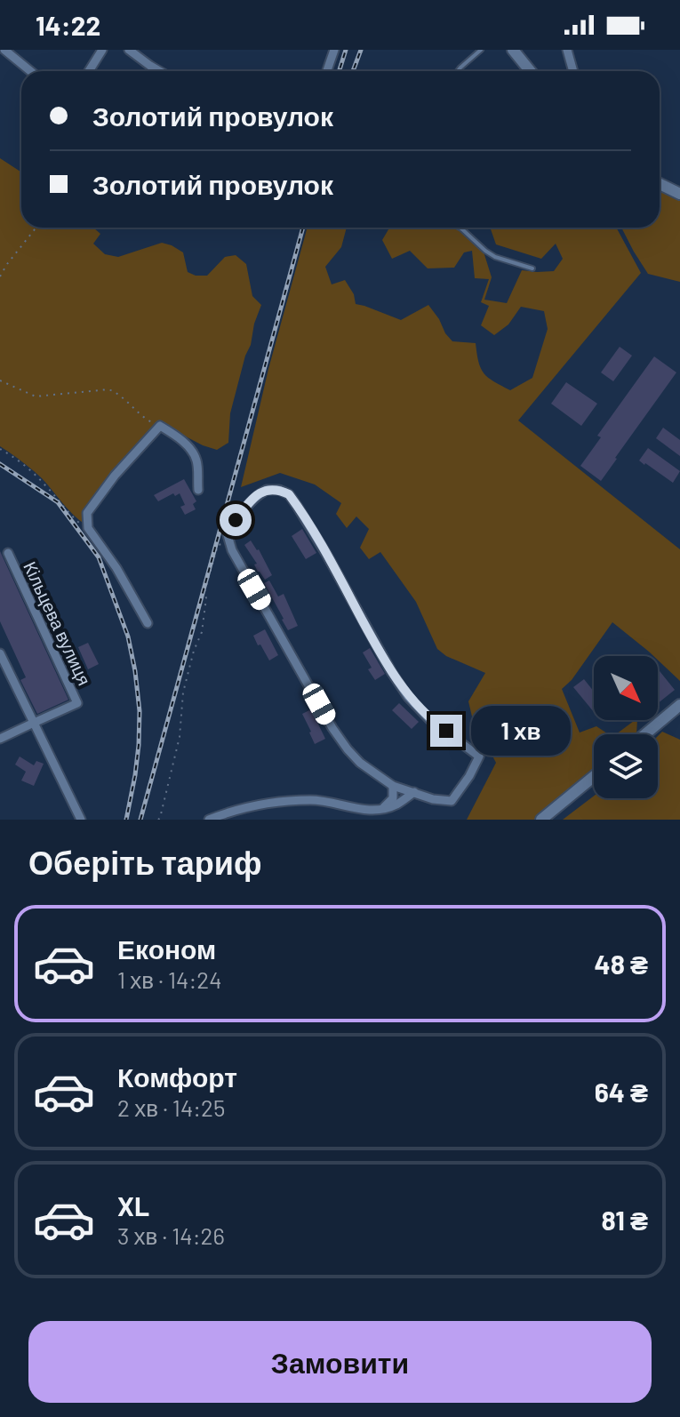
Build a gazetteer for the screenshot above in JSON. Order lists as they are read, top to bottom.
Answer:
{
  "streets": {
    "street": ["Кільцева вулиця"]
  },
  "north": "bottom right",
  "page": {
    "status": "14:22",
    "banner": ["Золотий провулок", "Золотий провулок"],
    "bubble": "1 хв",
    "heading": "Оберіть тариф",
    "list": [
      {
        "name": "Економ",
        "note": "1 хв · 14:24",
        "value": "48 ₴"
      },
      {
        "name": "Комфорт",
        "note": "2 хв · 14:25",
        "value": "64 ₴"
      },
      {
        "name": "XL",
        "note": "3 хв · 14:26",
        "value": "81 ₴"
      }
    ],
    "buttons": "Замовити"
  }
}
